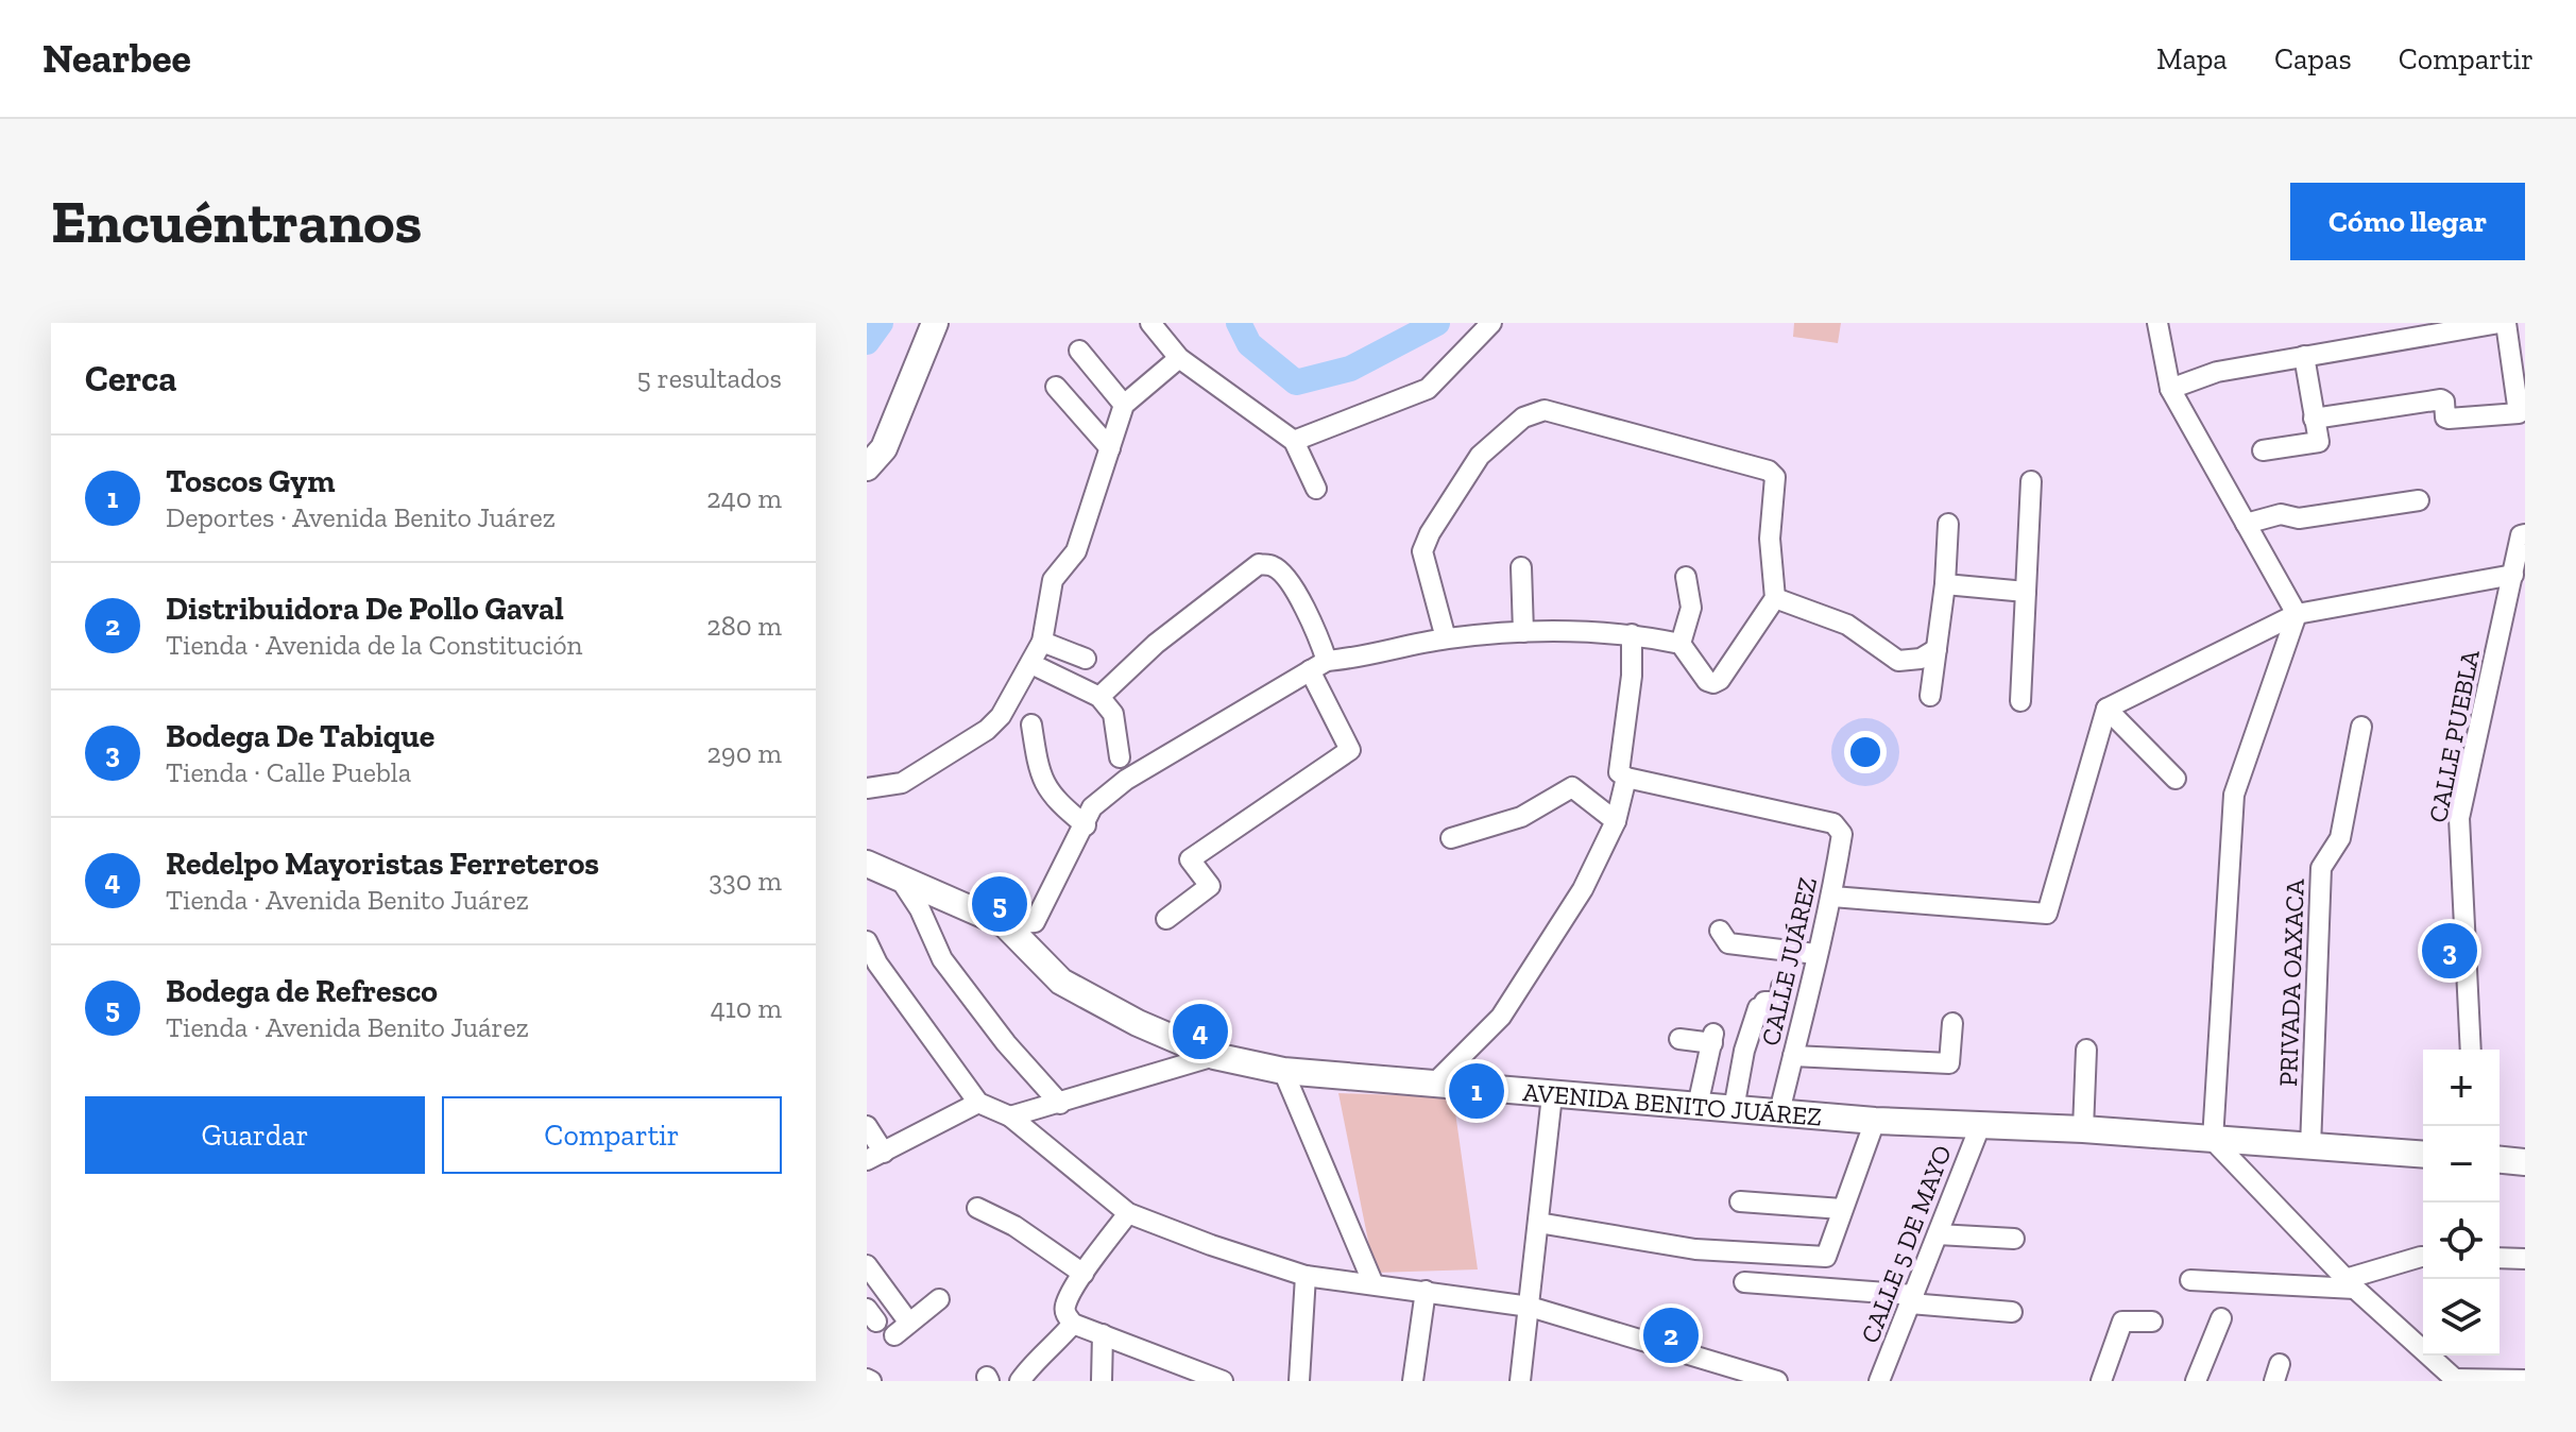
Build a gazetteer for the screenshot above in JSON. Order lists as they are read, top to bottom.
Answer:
{
  "streets": {
    "main road": ["AVENIDA BENITO JUÁREZ"],
    "street": [
      "CALLE PUEBLA",
      "CALLE JUÁREZ",
      "PRIVADA OAXACA",
      "CALLE 5 DE MAYO"
    ]
  },
  "crossings": [
    ["CALLE JUÁREZ", "AVENIDA BENITO JUÁREZ"],
    ["PRIVADA OAXACA", "AVENIDA BENITO JUÁREZ"],
    ["AVENIDA BENITO JUÁREZ", "CALLE 5 DE MAYO"]
  ],
  "page": {
    "header": "Nearbee",
    "nav": ["Mapa", "Capas", "Compartir"],
    "buttons": [
      "Cómo llegar",
      ["Guardar", "Compartir"]
    ],
    "title": "Encuéntranos",
    "heading": ["Cerca", "5 resultados"],
    "list": [
      {
        "mark": "1",
        "name": "Toscos Gym",
        "note": "Deportes · Avenida Benito Juárez",
        "value": "240 m"
      },
      {
        "mark": "2",
        "name": "Distribuidora De Pollo Gaval",
        "note": "Tienda · Avenida de la Constitución",
        "value": "280 m"
      },
      {
        "mark": "3",
        "name": "Bodega De Tabique",
        "note": "Tienda · Calle Puebla",
        "value": "290 m"
      },
      {
        "mark": "4",
        "name": "Redelpo Mayoristas Ferreteros",
        "note": "Tienda · Avenida Benito Juárez",
        "value": "330 m"
      },
      {
        "mark": "5",
        "name": "Bodega de Refresco",
        "note": "Tienda · Avenida Benito Juárez",
        "value": "410 m"
      }
    ],
    "pins": [
      "5",
      "3",
      "4",
      "1",
      "2"
    ],
    "map_buttons": ["+", "−"]
  }
}
